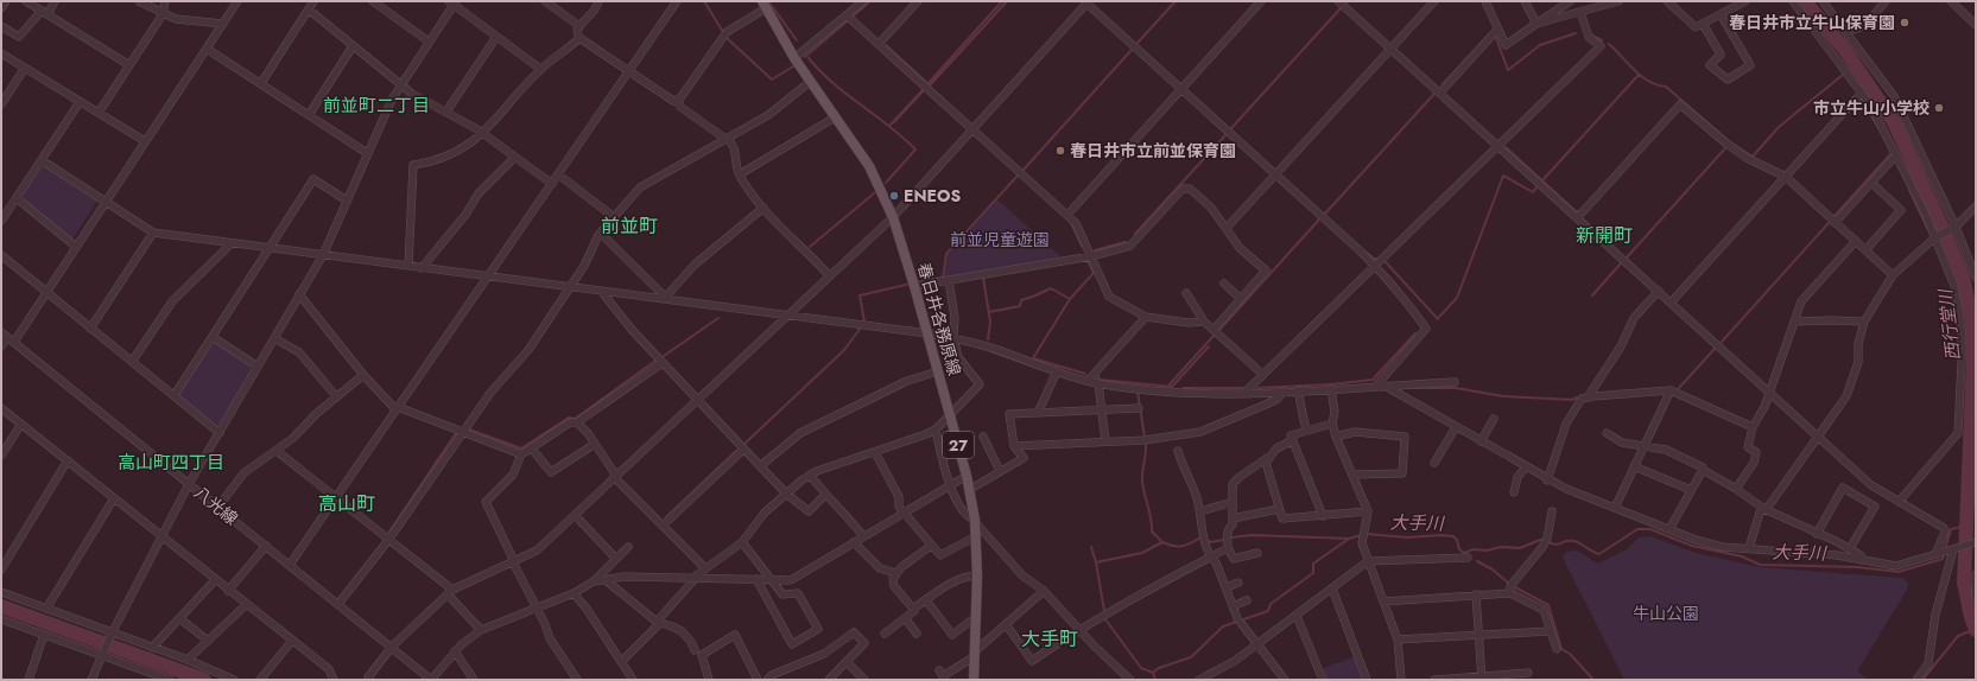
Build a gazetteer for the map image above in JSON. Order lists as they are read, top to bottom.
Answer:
{
  "streets": {
    "main road": ["春日井各務原線", "27"],
    "street": ["八光線"]
  },
  "districts": [
    "前並町二丁目",
    "前並町",
    "新開町",
    "高山町四丁目",
    "高山町",
    "大手町"
  ],
  "water": ["西行堂川", "大手川"],
  "parks": ["前並児童遊園", "牛山公園"],
  "places": [
    "春日井市立牛山保育園",
    "市立牛山小学校",
    "春日井市立前並保育園",
    "ENEOS"
  ]
}
